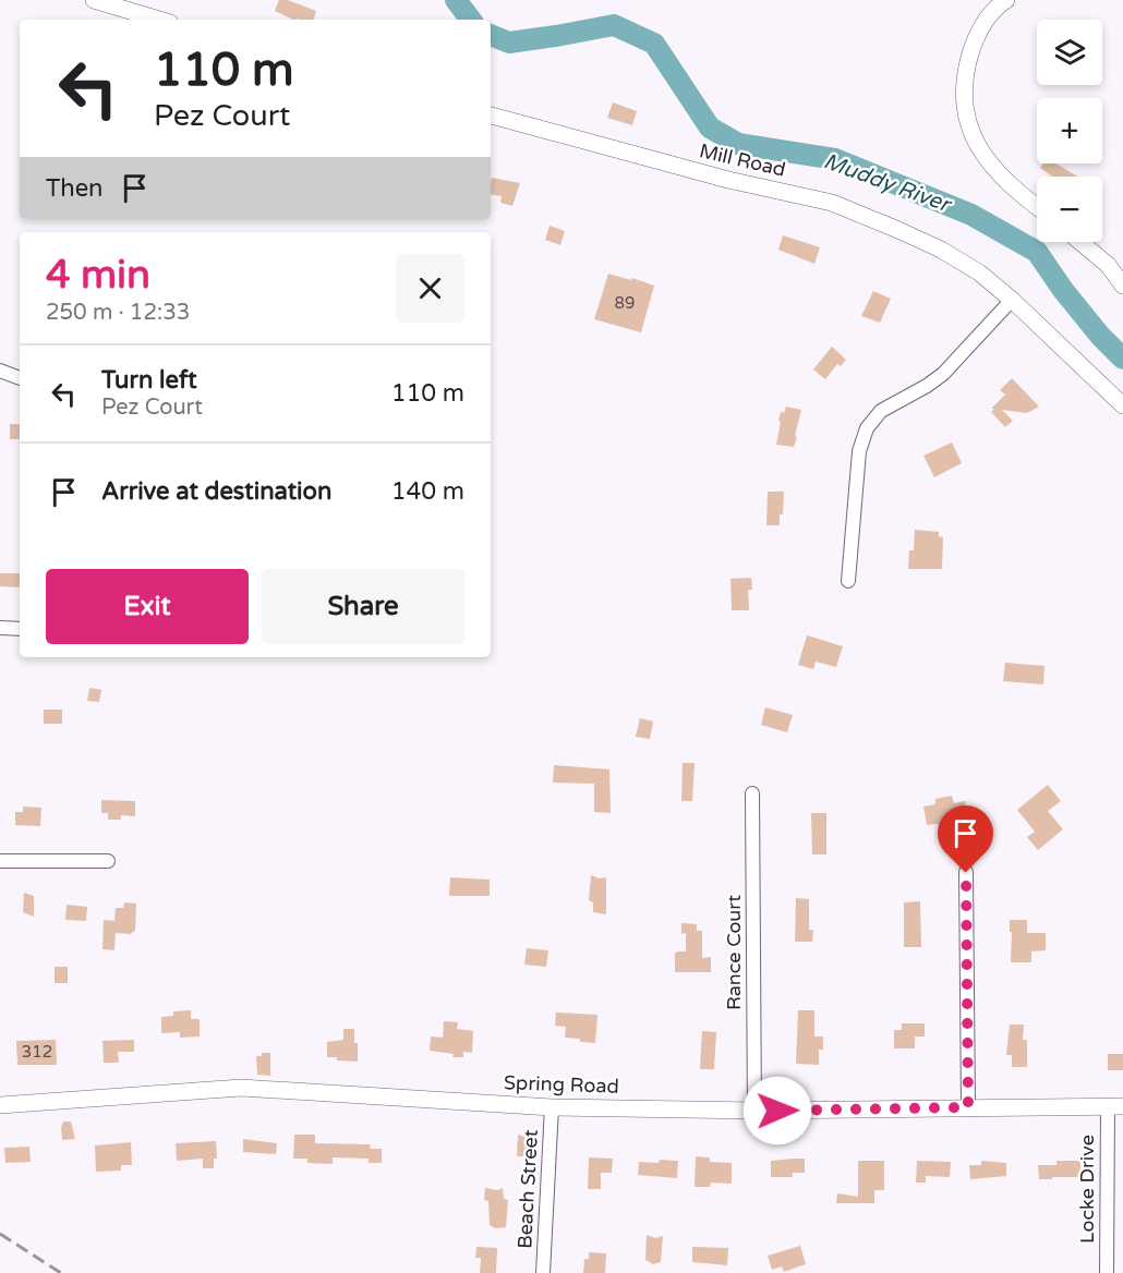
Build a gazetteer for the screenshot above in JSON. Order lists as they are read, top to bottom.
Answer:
{
  "streets": {
    "street": [
      "Mill Road",
      "Rance Court",
      "Spring Road",
      "Beach Street",
      "Locke Drive"
    ]
  },
  "crossings": [
    ["Rance Court", "Spring Road"],
    ["Spring Road", "Beach Street"],
    ["Spring Road", "Locke Drive"]
  ],
  "water": ["Muddy River"],
  "house_numbers": ["89", "312"],
  "page": {
    "map_buttons": ["+", "−"],
    "turn": ["110 m", "Pez Court"],
    "then": "Then",
    "heading": ["4 min", "250 m · 12:33"],
    "list": [
      {
        "name": "Turn left",
        "note": "Pez Court",
        "value": "110 m"
      },
      {
        "name": "Arrive at destination",
        "value": "140 m"
      }
    ],
    "buttons": ["Exit", "Share"]
  }
}
